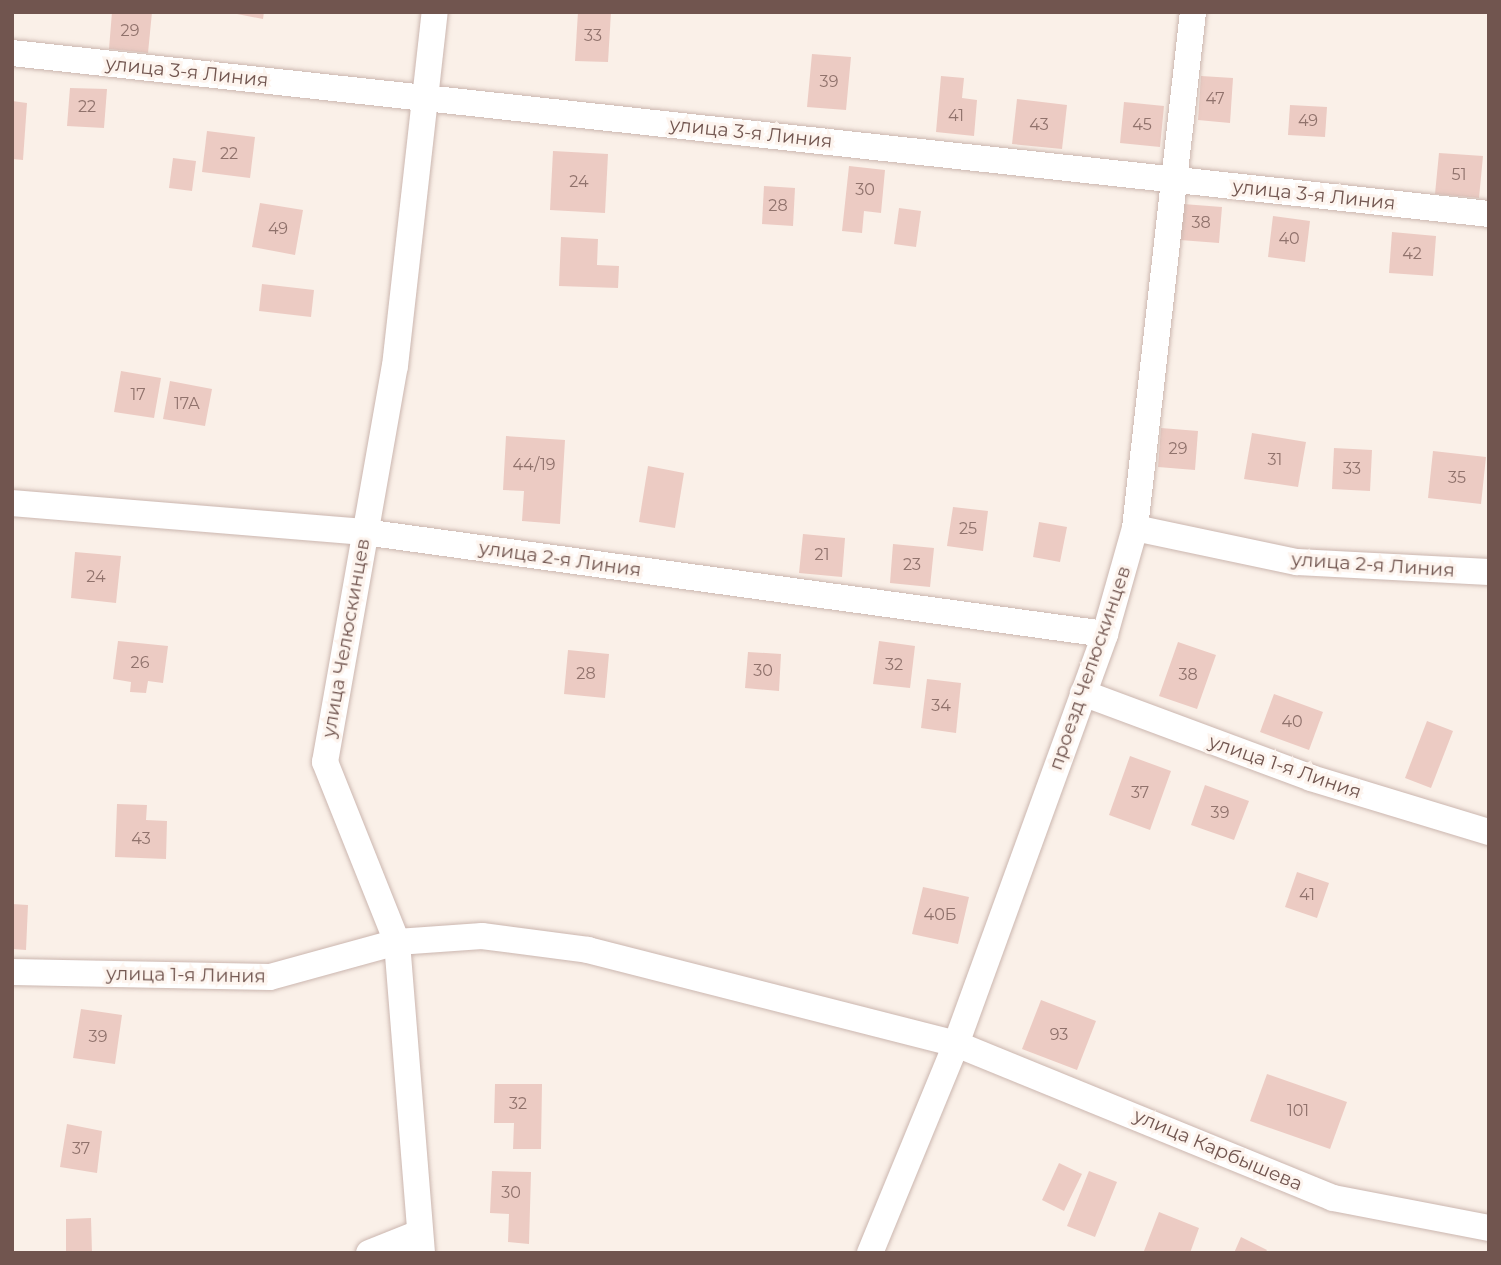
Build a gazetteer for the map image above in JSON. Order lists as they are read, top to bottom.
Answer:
{
  "streets": {
    "street": [
      "улица 3-я Линия",
      "улица 2-я Линия",
      "улица Челюскинцев",
      "проезд Челюскинцев",
      "улица 1-я Линия",
      "улица Карбышева"
    ]
  },
  "crossings": [
    ["улица 3-я Линия", "улица Челюскинцев"],
    ["улица 3-я Линия", "проезд Челюскинцев"],
    ["улица 2-я Линия", "улица Челюскинцев"],
    ["улица 2-я Линия", "проезд Челюскинцев"],
    ["улица Челюскинцев", "улица 1-я Линия"],
    ["проезд Челюскинцев", "улица 1-я Линия"],
    ["проезд Челюскинцев", "улица Карбышева"],
    ["улица 1-я Линия", "улица Карбышева"]
  ],
  "house_numbers": [
    "29",
    "33",
    "39",
    "47",
    "22",
    "41",
    "49",
    "43",
    "45",
    "22",
    "51",
    "24",
    "30",
    "28",
    "38",
    "49",
    "40",
    "42",
    "17",
    "17А",
    "29",
    "31",
    "44/19",
    "33",
    "35",
    "25",
    "21",
    "23",
    "24",
    "26",
    "32",
    "30",
    "28",
    "38",
    "34",
    "40",
    "37",
    "39",
    "43",
    "41",
    "40Б",
    "93",
    "39",
    "32",
    "101",
    "37",
    "30"
  ]
}
